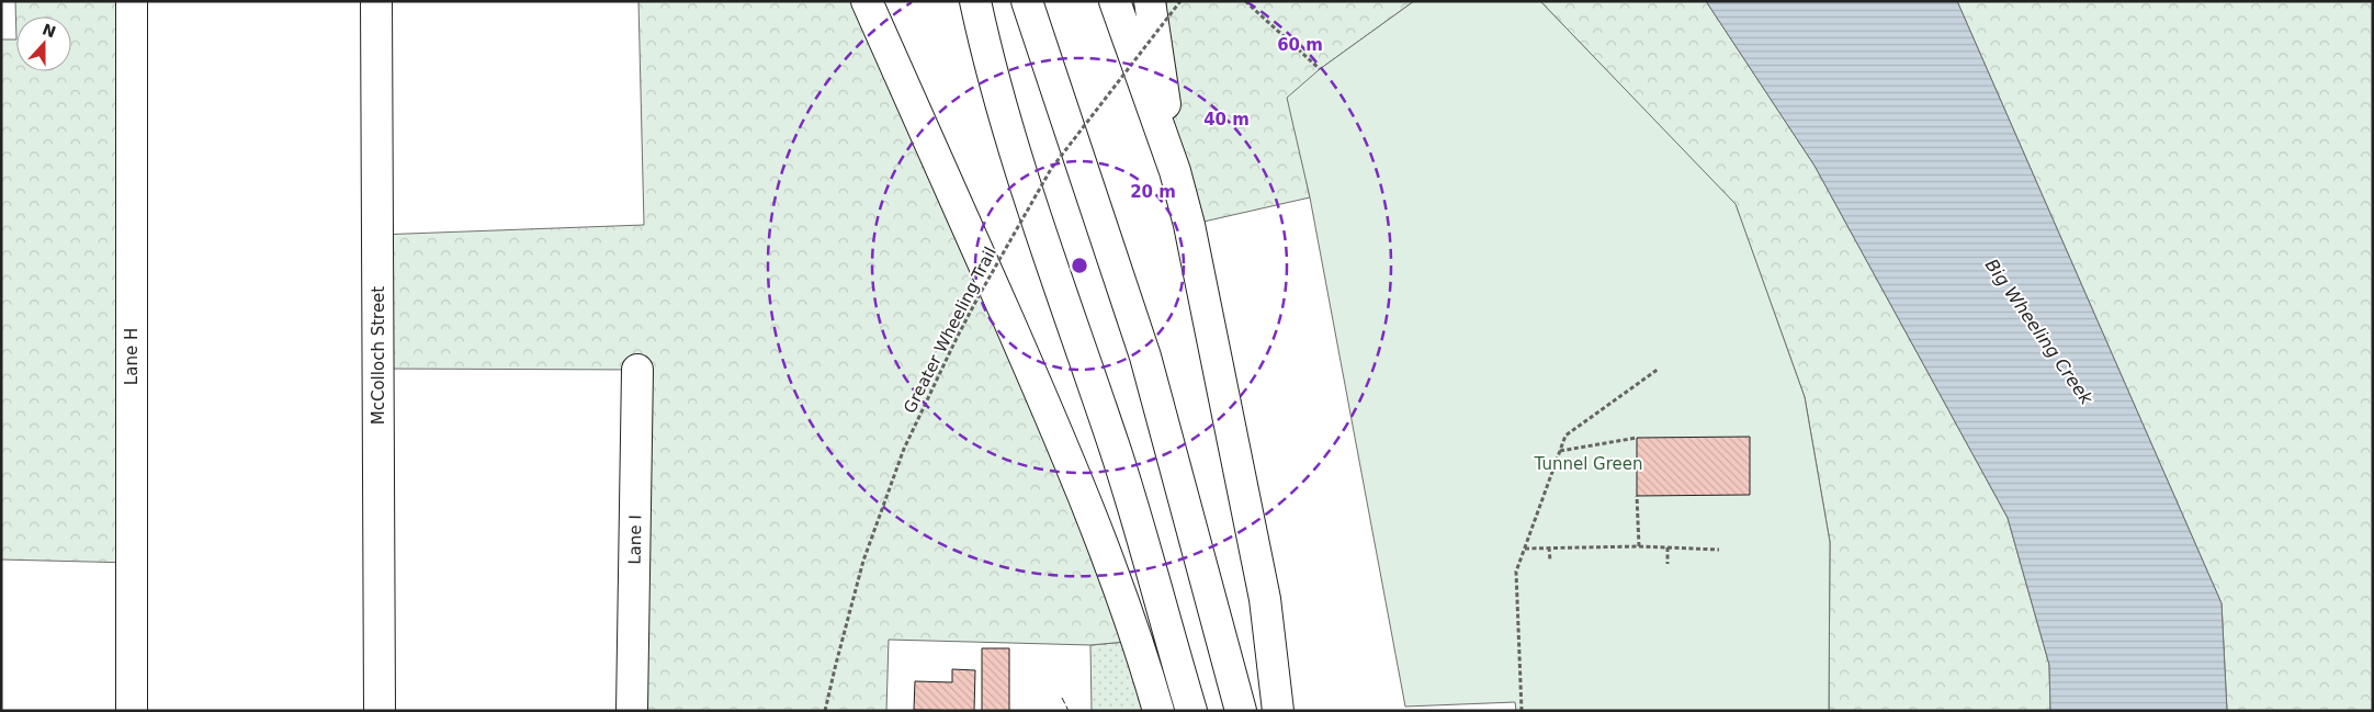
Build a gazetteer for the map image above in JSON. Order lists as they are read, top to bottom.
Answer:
{
  "streets": {
    "main road": ["McColloch Street", "Lane H", "Lane I"],
    "path": ["Greater Wheeling Trail"]
  },
  "water": ["Big Wheeling Creek"],
  "parks": ["Tunnel Green"],
  "north": "top",
  "rings": ["60 m", "40 m", "20 m"]
}
